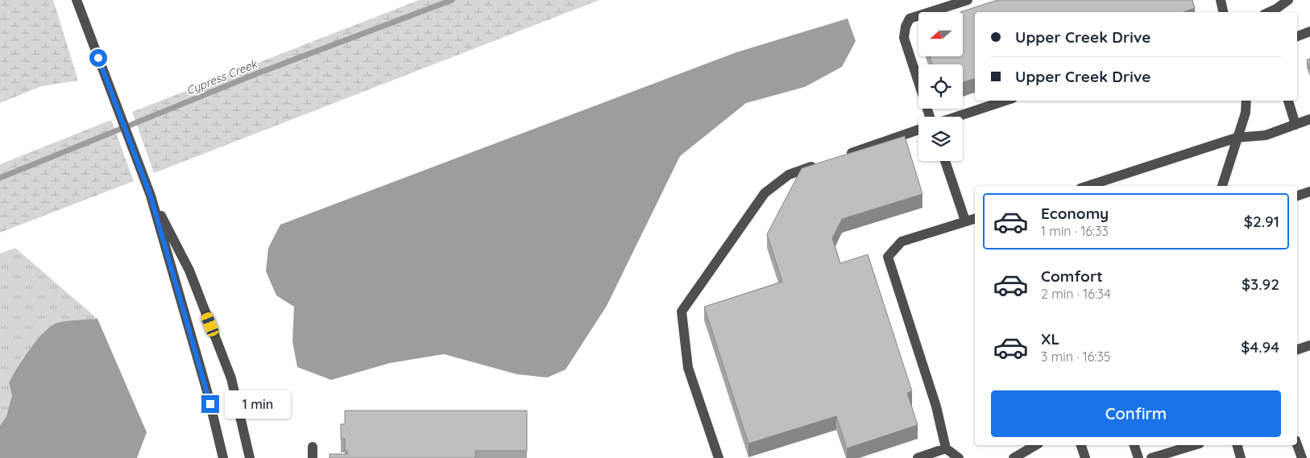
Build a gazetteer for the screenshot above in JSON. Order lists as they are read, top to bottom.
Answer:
{
  "water": ["Cypress Creek"],
  "north": "left",
  "page": {
    "banner": ["Upper Creek Drive", "Upper Creek Drive"],
    "list": [
      {
        "name": "Economy",
        "note": "1 min · 16:33",
        "value": "$2.91"
      },
      {
        "name": "Comfort",
        "note": "2 min · 16:34",
        "value": "$3.92"
      },
      {
        "name": "XL",
        "note": "3 min · 16:35",
        "value": "$4.94"
      }
    ],
    "buttons": "Confirm",
    "bubble": "1 min"
  }
}
